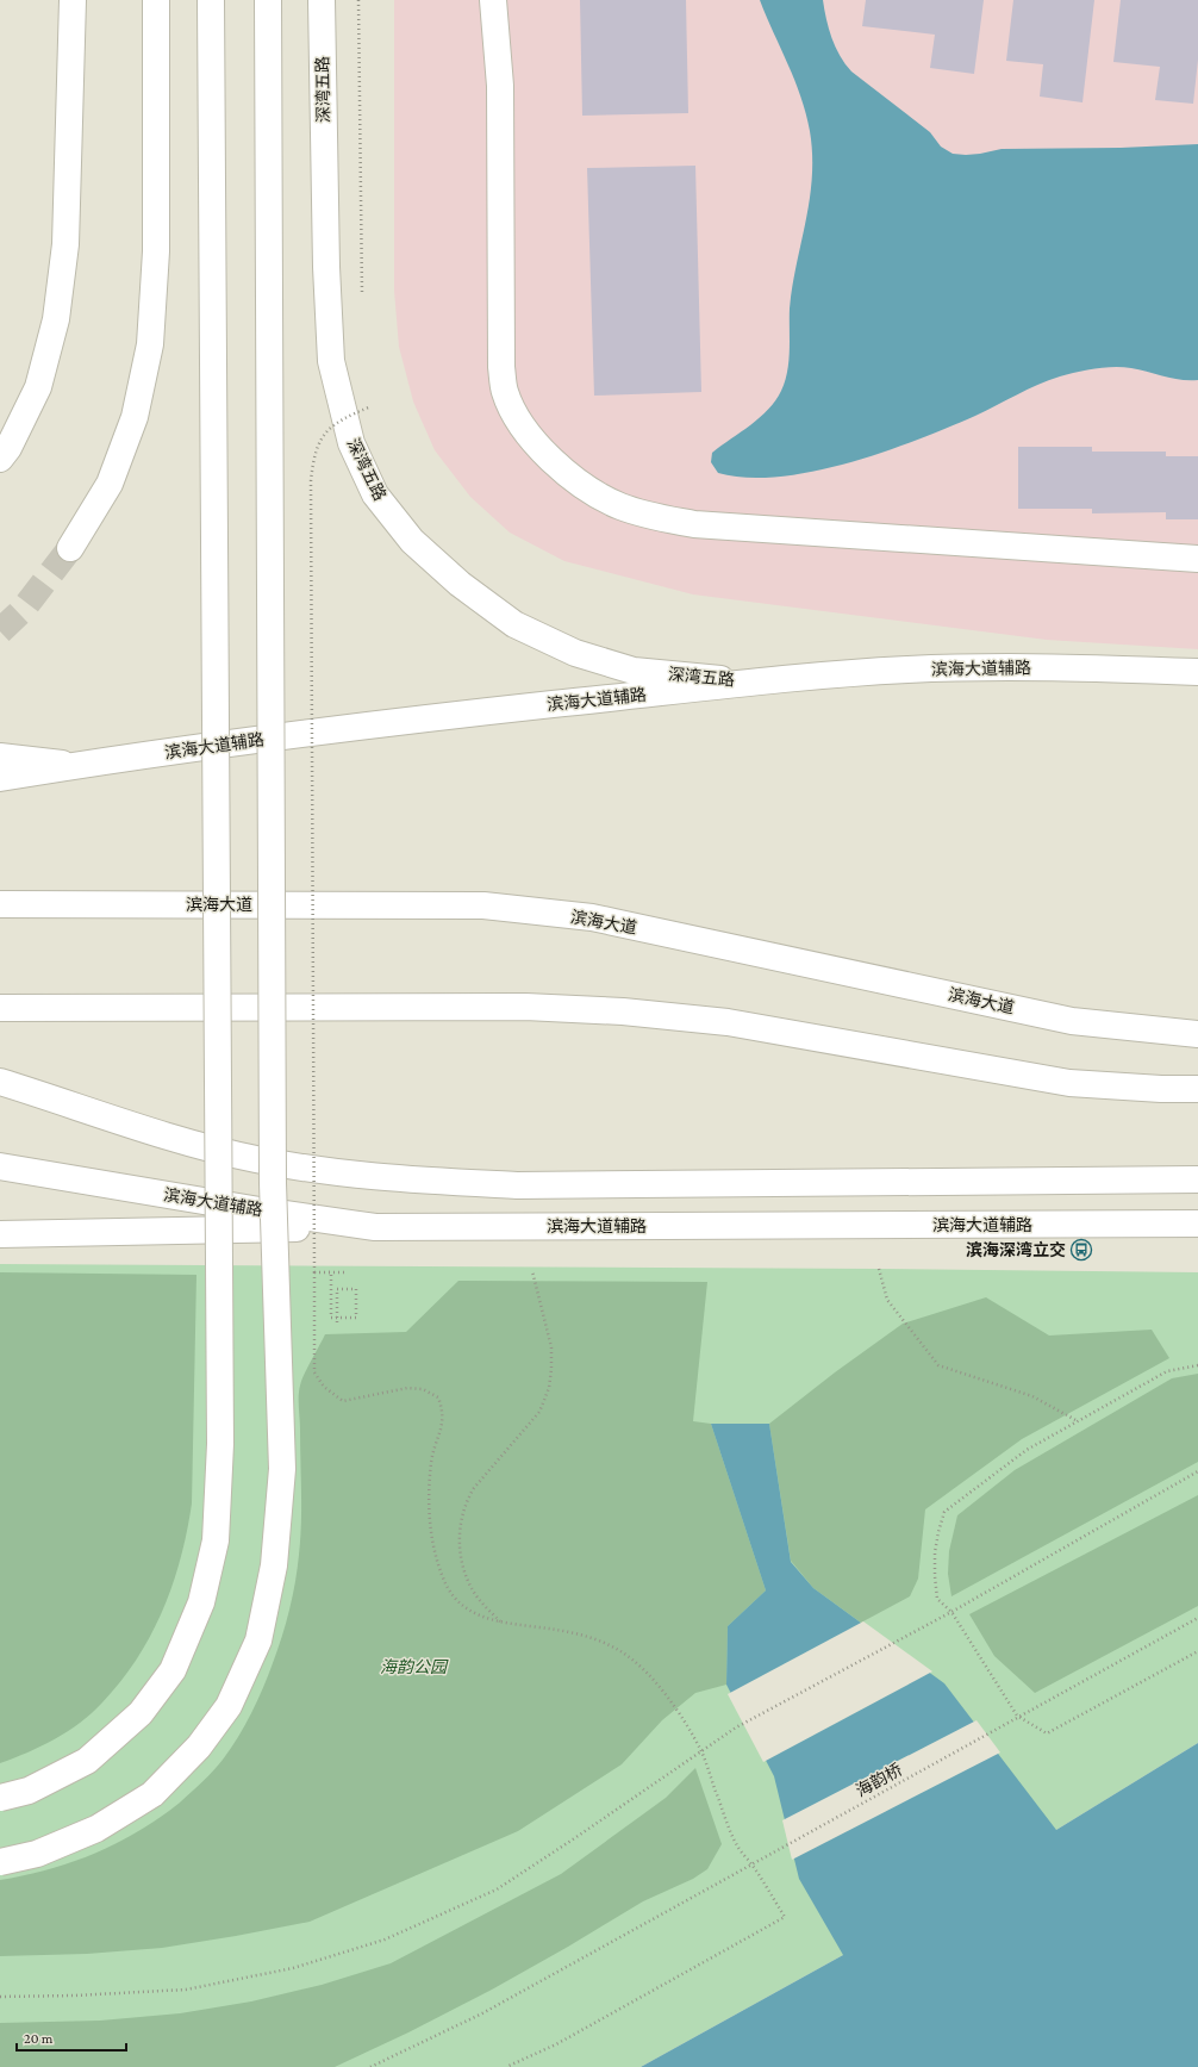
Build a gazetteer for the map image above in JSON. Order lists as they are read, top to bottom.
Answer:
{
  "streets": {
    "main road": ["深湾五路", "滨海大道辅路", "滨海大道"],
    "path": ["海韵桥"]
  },
  "crossings": [
    ["深湾五路", "滨海大道辅路"]
  ],
  "parks": ["海韵公园"],
  "places": {
    "bus stop": ["滨海深湾立交"]
  },
  "scale_bar": "20 m"
}
